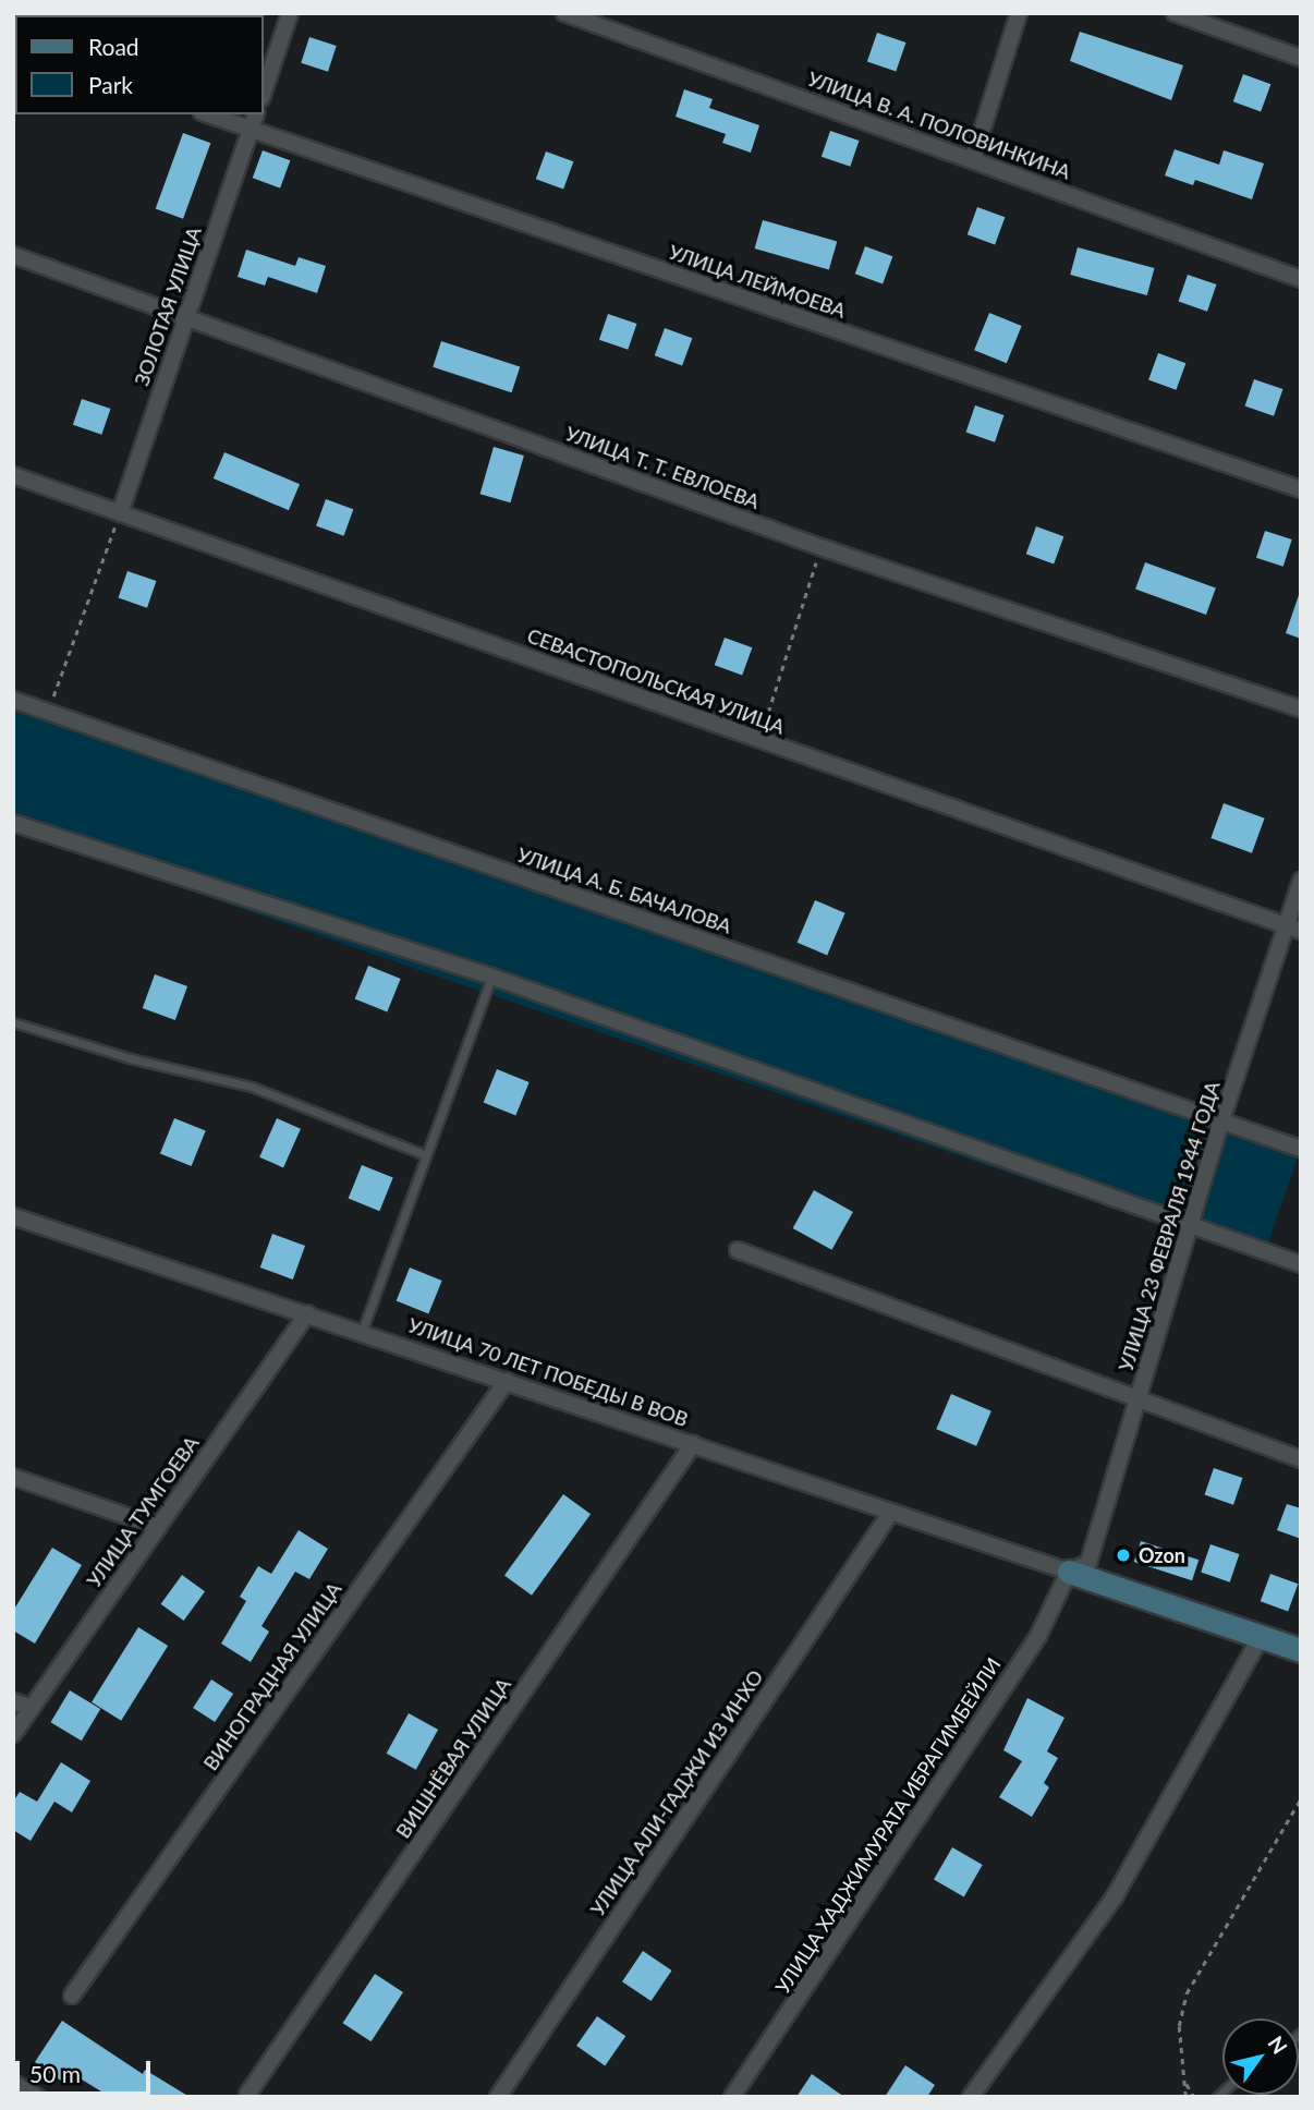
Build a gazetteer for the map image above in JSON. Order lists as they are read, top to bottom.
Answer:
{
  "streets": {
    "street": [
      "УЛИЦА В. А. ПОЛОВИНКИНА",
      "УЛИЦА ЛЕЙМОЕВА",
      "ЗОЛОТАЯ УЛИЦА",
      "УЛИЦА Т. Т. ЕВЛОЕВА",
      "СЕВАСТОПОЛЬСКАЯ УЛИЦА",
      "УЛИЦА А. Б. БАЧАЛОВА",
      "УЛИЦА 23 ФЕВРАЛЯ 1944 ГОДА",
      "УЛИЦА 70 ЛЕТ ПОБЕДЫ В ВОВ",
      "УЛИЦА ТУМГОЕВА",
      "ВИНОГРАДНАЯ УЛИЦА",
      "ВИШНЁВАЯ УЛИЦА",
      "УЛИЦА АЛИ-ГАДЖИ ИЗ ИНХО",
      "УЛИЦА ХАДЖИМУРАТА ИБРАГИМБЕЙЛИ"
    ]
  },
  "crossings": [
    ["УЛИЦА ЛЕЙМОЕВА", "ЗОЛОТАЯ УЛИЦА"],
    ["ЗОЛОТАЯ УЛИЦА", "УЛИЦА Т. Т. ЕВЛОЕВА"],
    ["ЗОЛОТАЯ УЛИЦА", "СЕВАСТОПОЛЬСКАЯ УЛИЦА"],
    ["СЕВАСТОПОЛЬСКАЯ УЛИЦА", "УЛИЦА 23 ФЕВРАЛЯ 1944 ГОДА"],
    ["УЛИЦА А. Б. БАЧАЛОВА", "УЛИЦА 23 ФЕВРАЛЯ 1944 ГОДА"],
    ["УЛИЦА 23 ФЕВРАЛЯ 1944 ГОДА", "УЛИЦА 70 ЛЕТ ПОБЕДЫ В ВОВ"],
    ["УЛИЦА 23 ФЕВРАЛЯ 1944 ГОДА", "УЛИЦА ХАДЖИМУРАТА ИБРАГИМБЕЙЛИ"],
    ["УЛИЦА 70 ЛЕТ ПОБЕДЫ В ВОВ", "УЛИЦА ТУМГОЕВА"],
    ["УЛИЦА 70 ЛЕТ ПОБЕДЫ В ВОВ", "ВИНОГРАДНАЯ УЛИЦА"],
    ["УЛИЦА 70 ЛЕТ ПОБЕДЫ В ВОВ", "ВИШНЁВАЯ УЛИЦА"],
    ["УЛИЦА 70 ЛЕТ ПОБЕДЫ В ВОВ", "УЛИЦА АЛИ-ГАДЖИ ИЗ ИНХО"],
    ["УЛИЦА 70 ЛЕТ ПОБЕДЫ В ВОВ", "УЛИЦА ХАДЖИМУРАТА ИБРАГИМБЕЙЛИ"]
  ],
  "places": ["Ozon"],
  "legend": ["Road", "Park"],
  "scale_bar": "50 m",
  "north": "top right"
}
